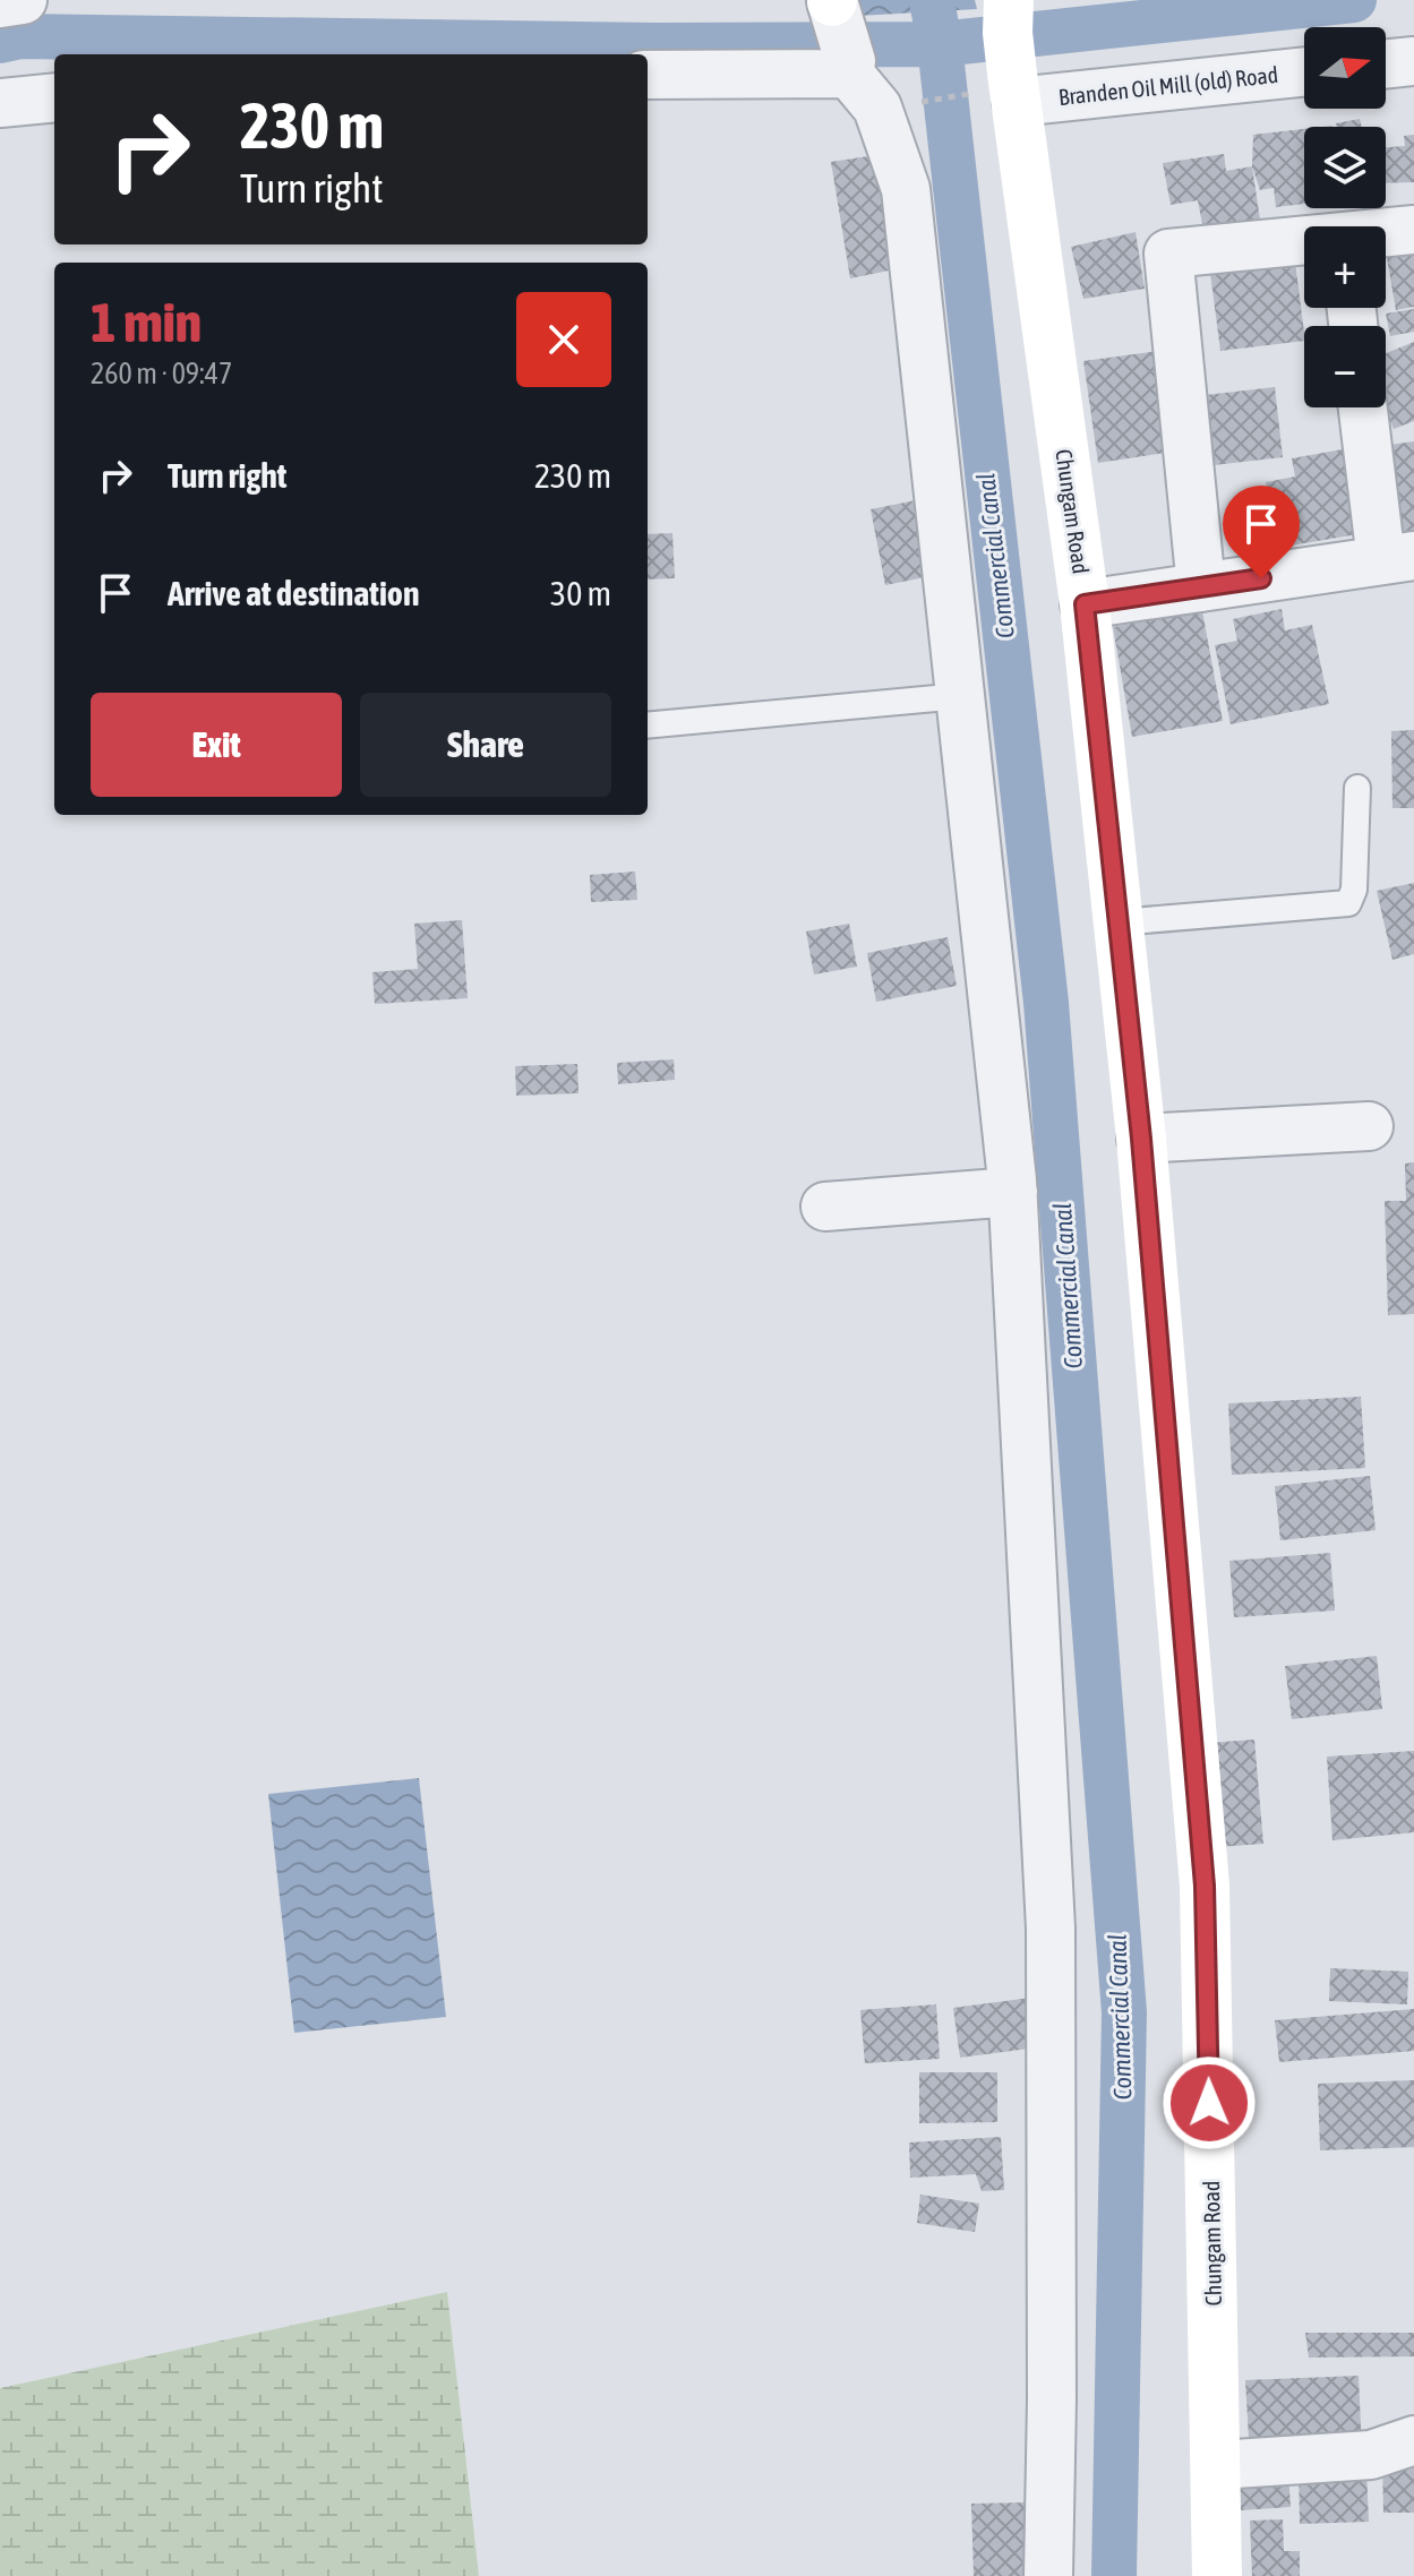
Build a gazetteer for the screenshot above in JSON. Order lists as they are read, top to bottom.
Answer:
{
  "streets": {
    "main road": ["Chungam Road"],
    "street": ["Branden Oil Mill (old) Road"]
  },
  "crossings": [
    ["Branden Oil Mill (old) Road", "Chungam Road"]
  ],
  "water": ["Commercial Canal"],
  "north": "right",
  "page": {
    "map_buttons": ["+", "−"],
    "turn": ["230 m", "Turn right"],
    "heading": ["1 min", "260 m · 09:47"],
    "list": [
      {
        "name": "Turn right",
        "value": "230 m"
      },
      {
        "name": "Arrive at destination",
        "value": "30 m"
      }
    ],
    "buttons": ["Exit", "Share"]
  }
}
